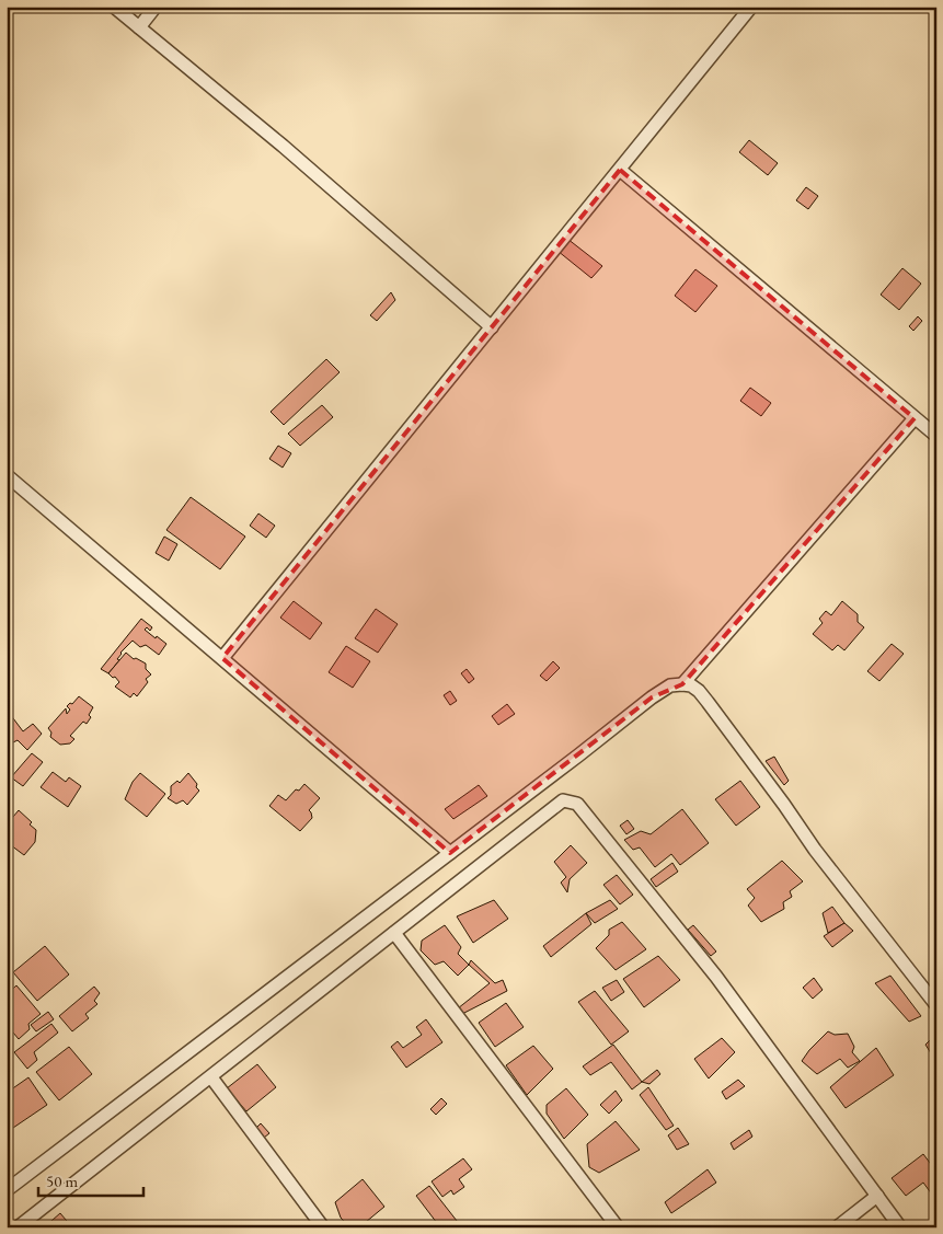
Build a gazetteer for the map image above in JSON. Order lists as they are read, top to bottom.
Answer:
{
  "scale_bar": "50 m"
}
